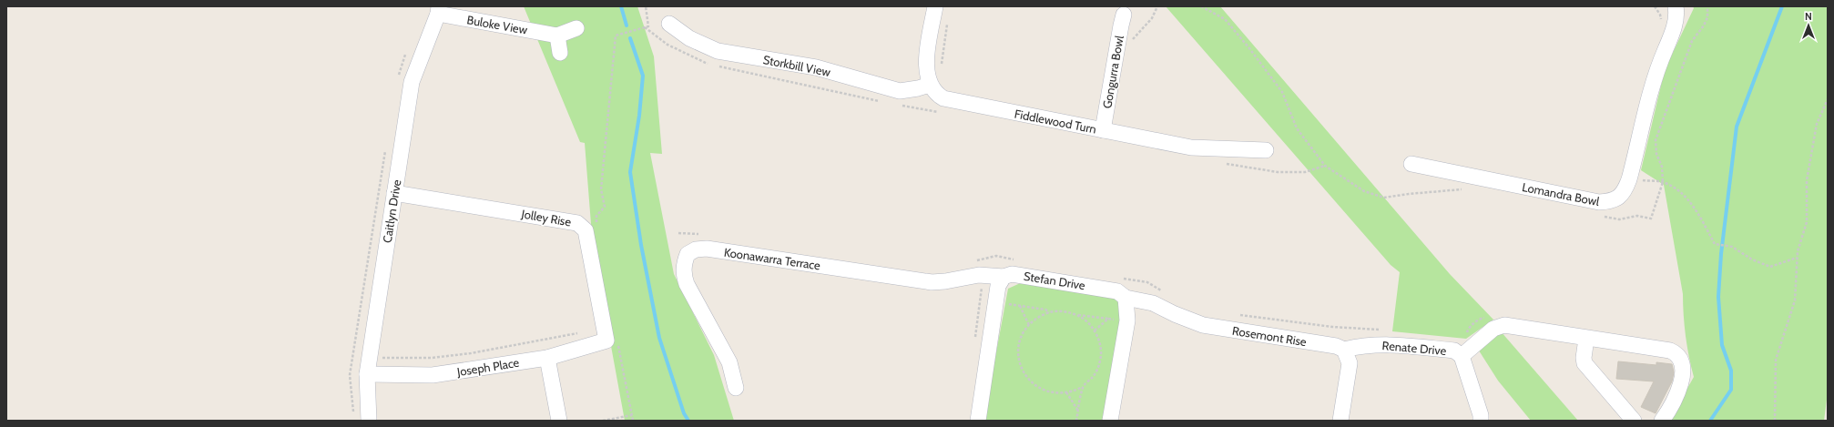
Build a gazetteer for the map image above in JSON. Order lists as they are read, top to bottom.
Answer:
{
  "streets": {
    "street": [
      "Buloke View",
      "Storkbill View",
      "Gongurra Bowl",
      "Fiddlewood Turn",
      "Lomandra Bowl",
      "Caitlyn Drive",
      "Jolley Rise",
      "Koonawarra Terrace",
      "Stefan Drive",
      "Rosemont Rise",
      "Renate Drive",
      "Joseph Place"
    ]
  },
  "crossings": [
    ["Buloke View", "Caitlyn Drive"],
    ["Storkbill View", "Fiddlewood Turn"],
    ["Gongurra Bowl", "Fiddlewood Turn"],
    ["Caitlyn Drive", "Jolley Rise"],
    ["Caitlyn Drive", "Joseph Place"],
    ["Jolley Rise", "Joseph Place"],
    ["Koonawarra Terrace", "Stefan Drive"],
    ["Stefan Drive", "Rosemont Rise"],
    ["Rosemont Rise", "Renate Drive"]
  ],
  "north": "top"
}
